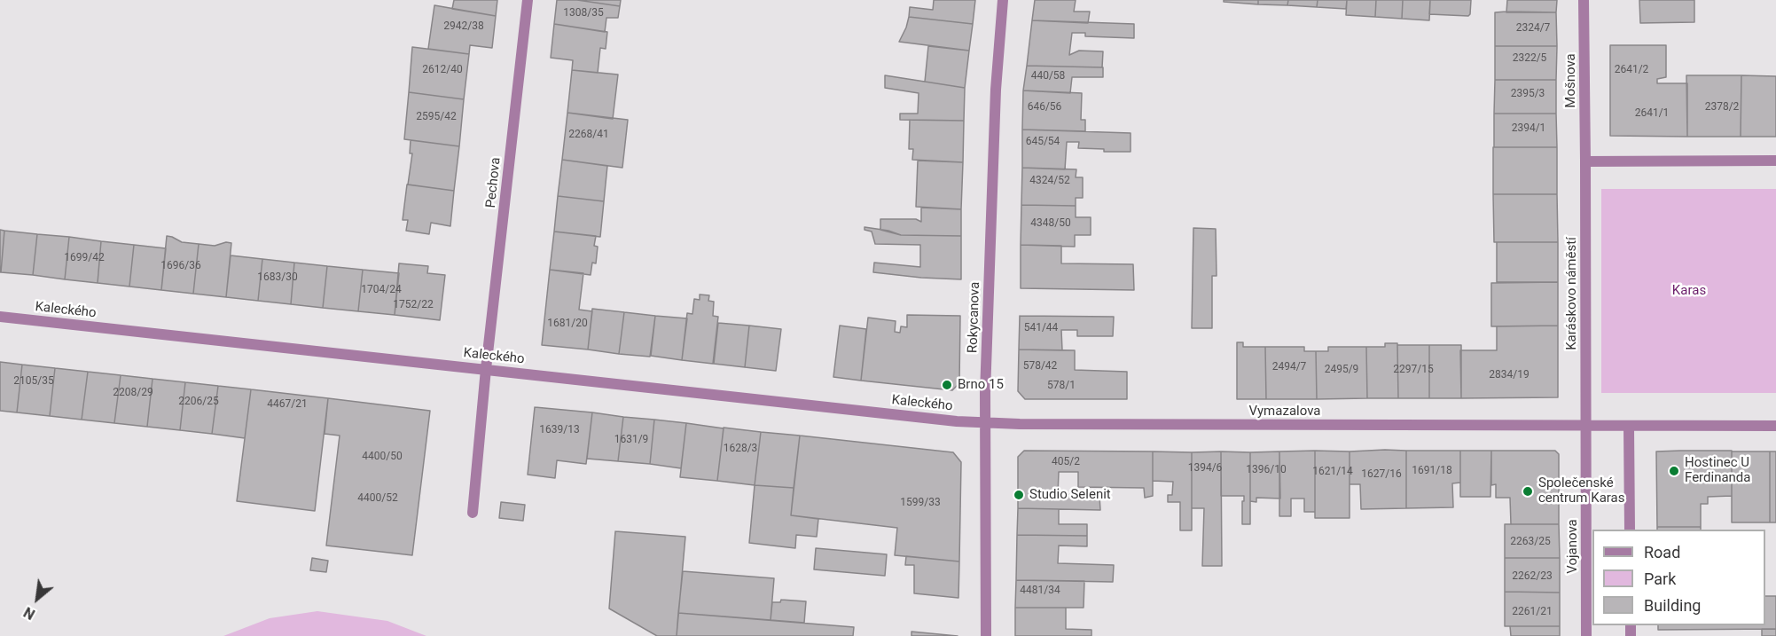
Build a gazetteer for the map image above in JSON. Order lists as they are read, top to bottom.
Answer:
{
  "streets": {
    "street": [
      "Mošnova",
      "Pechova",
      "Karáskovo náměstí",
      "Kaleckého",
      "Rokycanova",
      "Vymazalova",
      "Vojanova"
    ]
  },
  "crossings": [
    ["Mošnova", "Karáskovo náměstí"],
    ["Pechova", "Kaleckého"],
    ["Karáskovo náměstí", "Vymazalova"],
    ["Karáskovo náměstí", "Vojanova"],
    ["Kaleckého", "Rokycanova"],
    ["Kaleckého", "Vymazalova"],
    ["Rokycanova", "Vymazalova"],
    ["Vymazalova", "Vojanova"]
  ],
  "parks": ["Karas"],
  "places": [
    "Brno 15",
    "Hostinec U Ferdinanda",
    "Společenské centrum Karas",
    "Studio Selenit"
  ],
  "house_numbers": [
    "1308/35",
    "2942/38",
    "2324/7",
    "2322/5",
    "2612/40",
    "2641/2",
    "440/58",
    "2395/3",
    "646/56",
    "2378/2",
    "2641/1",
    "2595/42",
    "2394/1",
    "2268/41",
    "645/54",
    "4324/52",
    "4348/50",
    "1699/42",
    "1696/36",
    "1683/30",
    "1704/24",
    "1752/22",
    "1681/20",
    "541/44",
    "578/42",
    "2494/7",
    "2495/9",
    "2297/15",
    "2834/19",
    "2105/35",
    "578/1",
    "2208/29",
    "2206/25",
    "4467/21",
    "1639/13",
    "1631/9",
    "1628/3",
    "4400/50",
    "405/2",
    "1394/6",
    "1396/10",
    "1691/18",
    "1621/14",
    "1627/16",
    "4400/52",
    "1599/33",
    "2263/25",
    "2262/23",
    "4481/34",
    "2261/21"
  ],
  "legend": ["Road", "Park", "Building"],
  "north": "bottom left"
}
